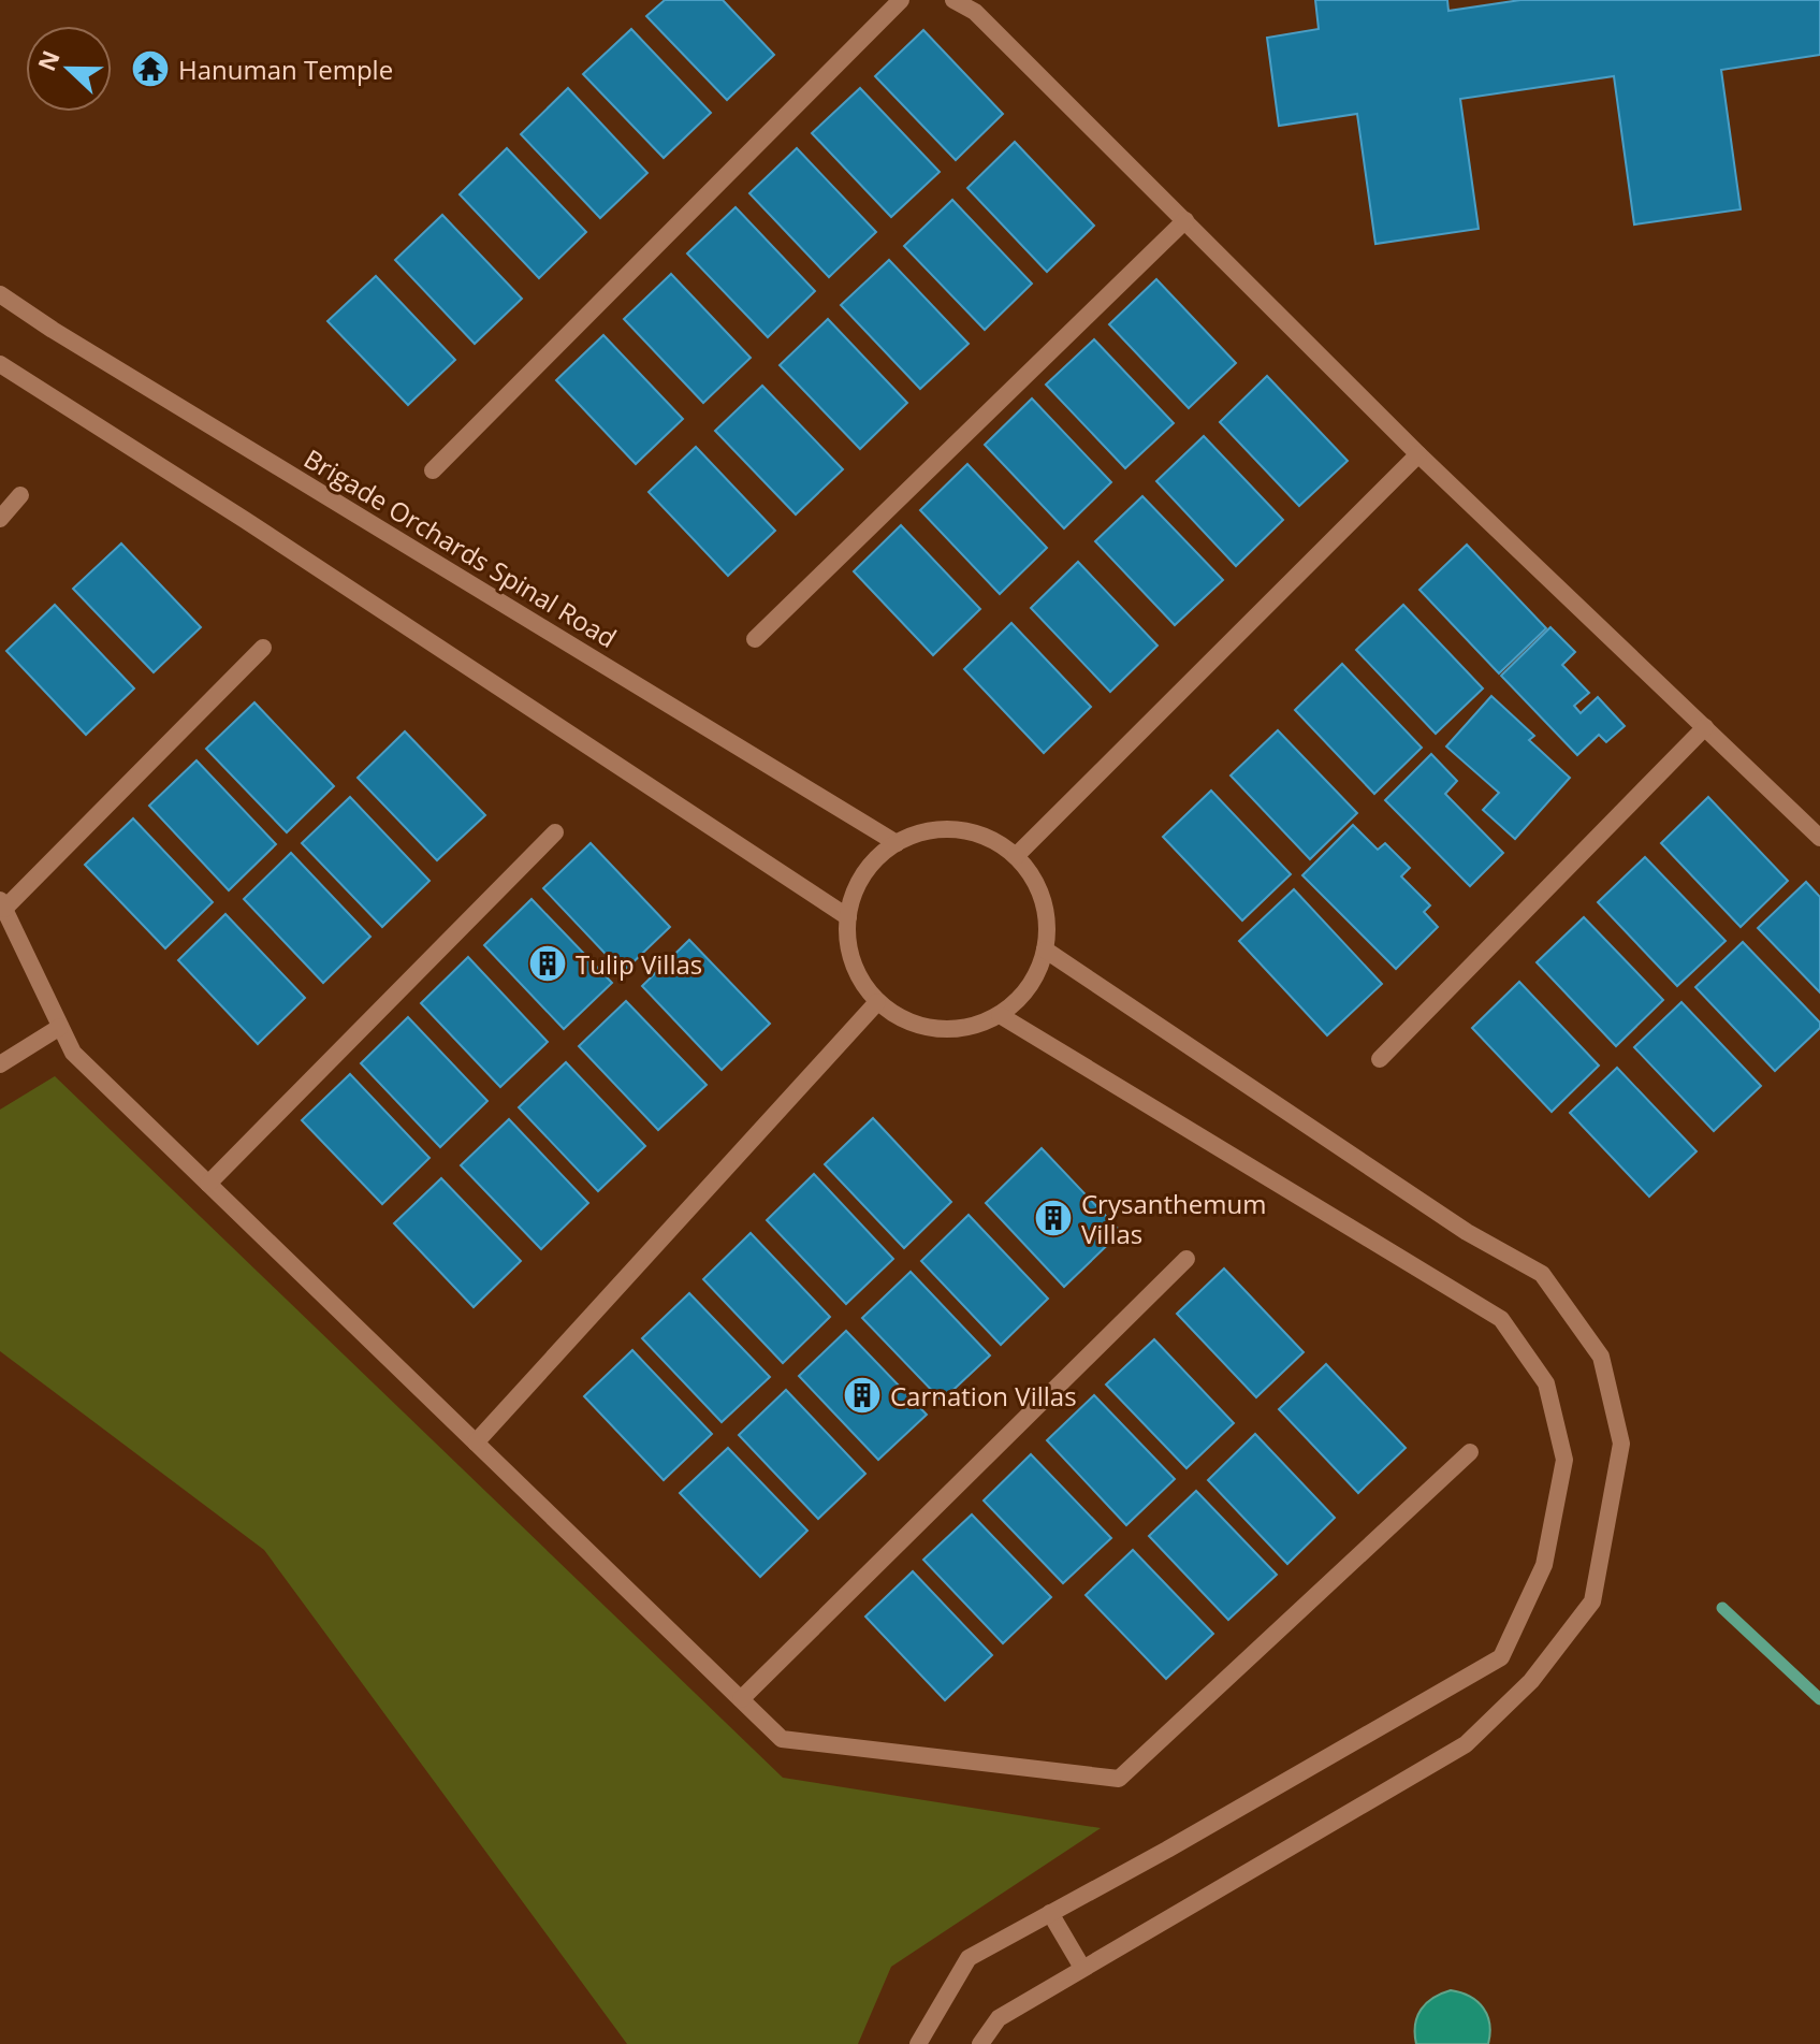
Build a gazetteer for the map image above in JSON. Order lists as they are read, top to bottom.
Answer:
{
  "streets": {
    "street": ["Brigade Orchards Spinal Road"]
  },
  "places": {
    "temple": ["Hanuman Temple"],
    "building": ["Tulip Villas", "Crysanthemum Villas", "Carnation Villas"]
  },
  "north": "left"
}
